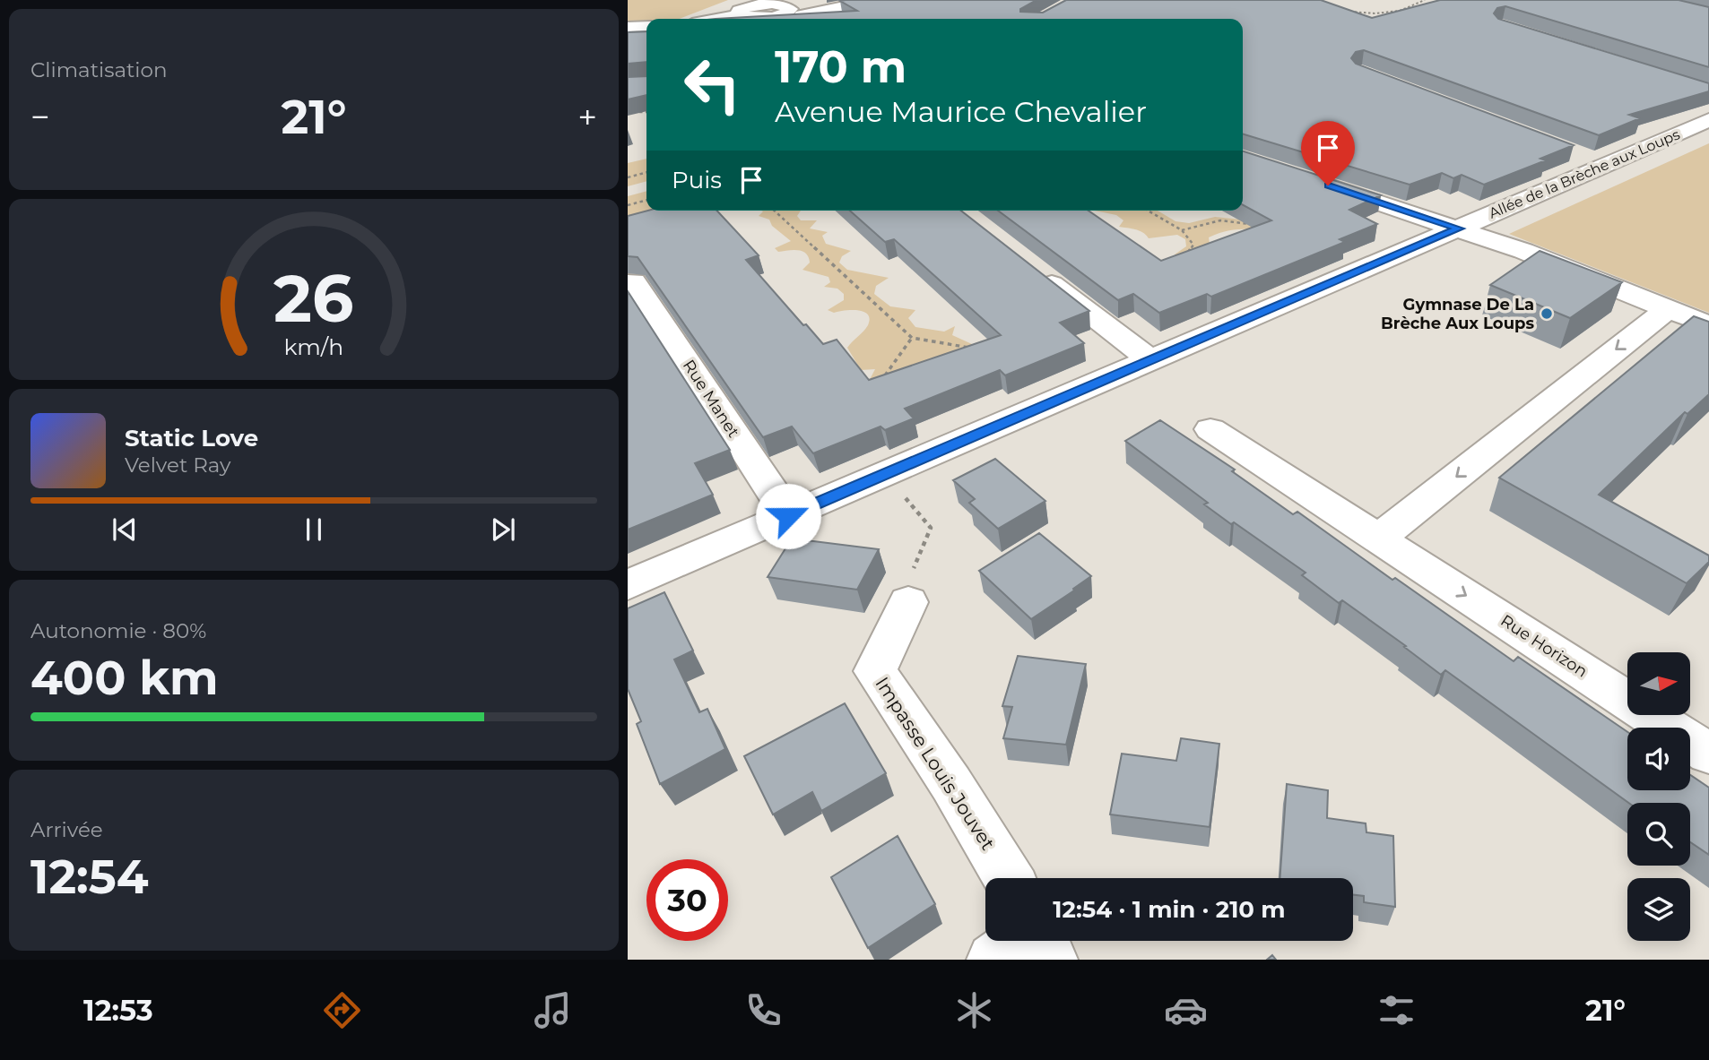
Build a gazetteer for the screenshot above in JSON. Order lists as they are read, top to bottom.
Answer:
{
  "streets": {
    "street": [
      "Allée de la Brèche aux Loups",
      "Rue Manet",
      "Rue Horizon",
      "Impasse Louis Jouvet"
    ]
  },
  "crossings": [
    ["Allée de la Brèche aux Loups", "Rue Manet"]
  ],
  "one_way": ["Rue Horizon"],
  "places": ["Gymnase De La Brèche Aux Loups"],
  "north": "right",
  "page": {
    "tile": [
      "Climatisation",
      ["Autonomie · 80%", "400 km"],
      ["Arrivée", "12:54"]
    ],
    "turn": ["170 m", "Avenue Maurice Chevalier"],
    "heat": ["−", "21°", "+"],
    "then": "Puis",
    "song": ["Static Love", "Velvet Ray"],
    "limit": "30",
    "trip": "12:54 · 1 min · 210 m",
    "tabs": ["12:53", "21°"],
    "gauge": ["26", "km/h"]
  }
}
